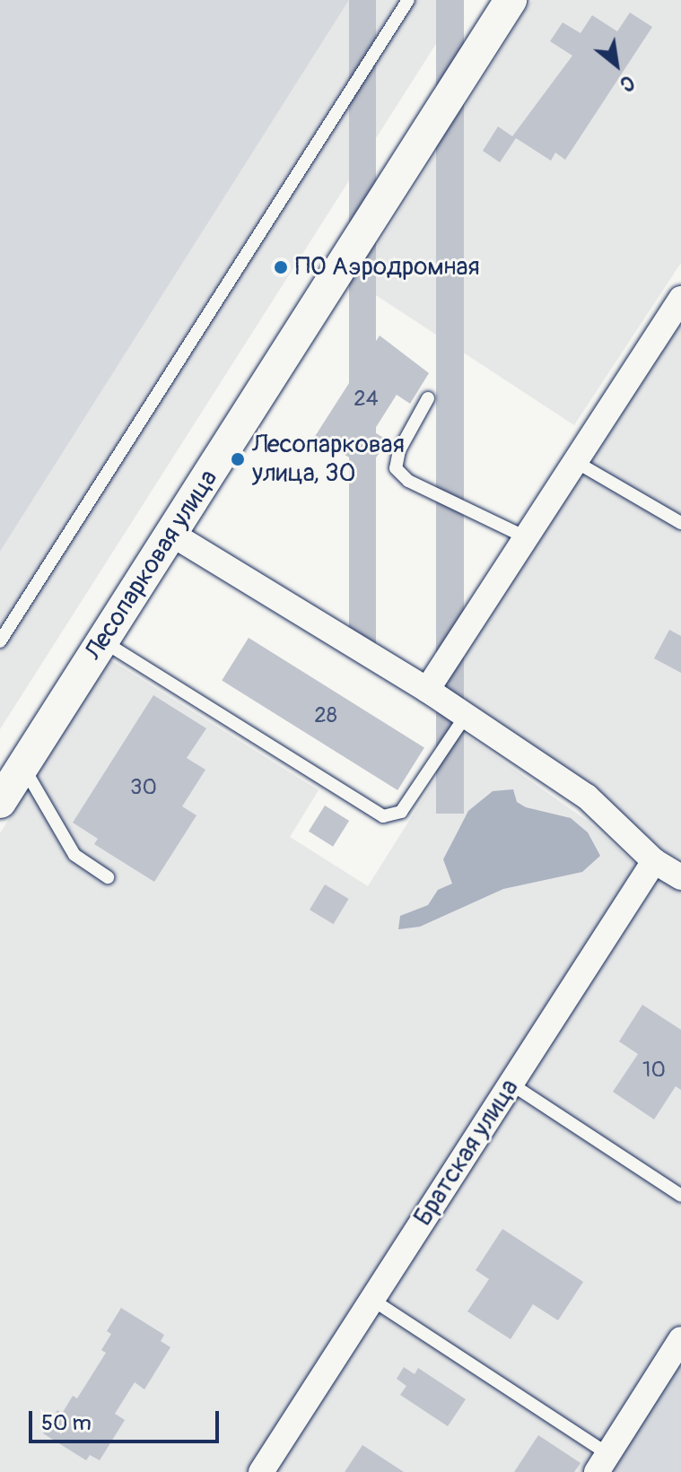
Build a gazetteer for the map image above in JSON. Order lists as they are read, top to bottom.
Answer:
{
  "streets": {
    "street": ["Лесопарковая улица", "Братская улица"]
  },
  "places": ["ПО Аэродромная", "Лесопарковая улица, 30"],
  "house_numbers": [
    "24",
    "28",
    "30",
    "10"
  ],
  "scale_bar": "50 m",
  "north": "bottom right"
}
